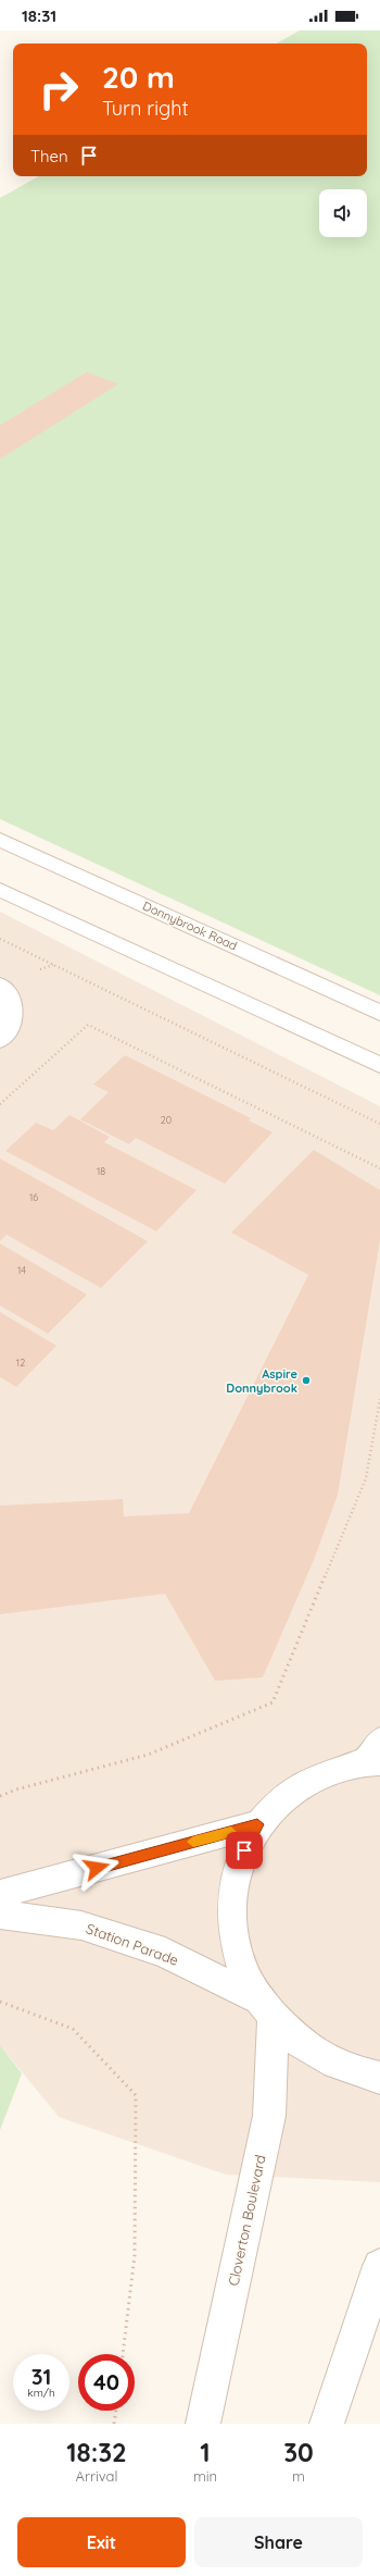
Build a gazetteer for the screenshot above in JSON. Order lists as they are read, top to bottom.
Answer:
{
  "streets": {
    "street": ["Donnybrook Road", "Station Parade", "Cloverton Boulevard"]
  },
  "crossings": [
    ["Station Parade", "Cloverton Boulevard"]
  ],
  "places": ["Aspire Donnybrook"],
  "house_numbers": [
    "20",
    "18",
    "16",
    "14",
    "12"
  ],
  "page": {
    "status": "18:31",
    "turn": ["20 m", "Turn right"],
    "then": "Then",
    "speed": "31 km/h",
    "limit": "40",
    "eta": [
      "18:32",
      "Arrival",
      "1",
      "min",
      "30",
      "m"
    ],
    "buttons": ["Exit", "Share"]
  }
}
